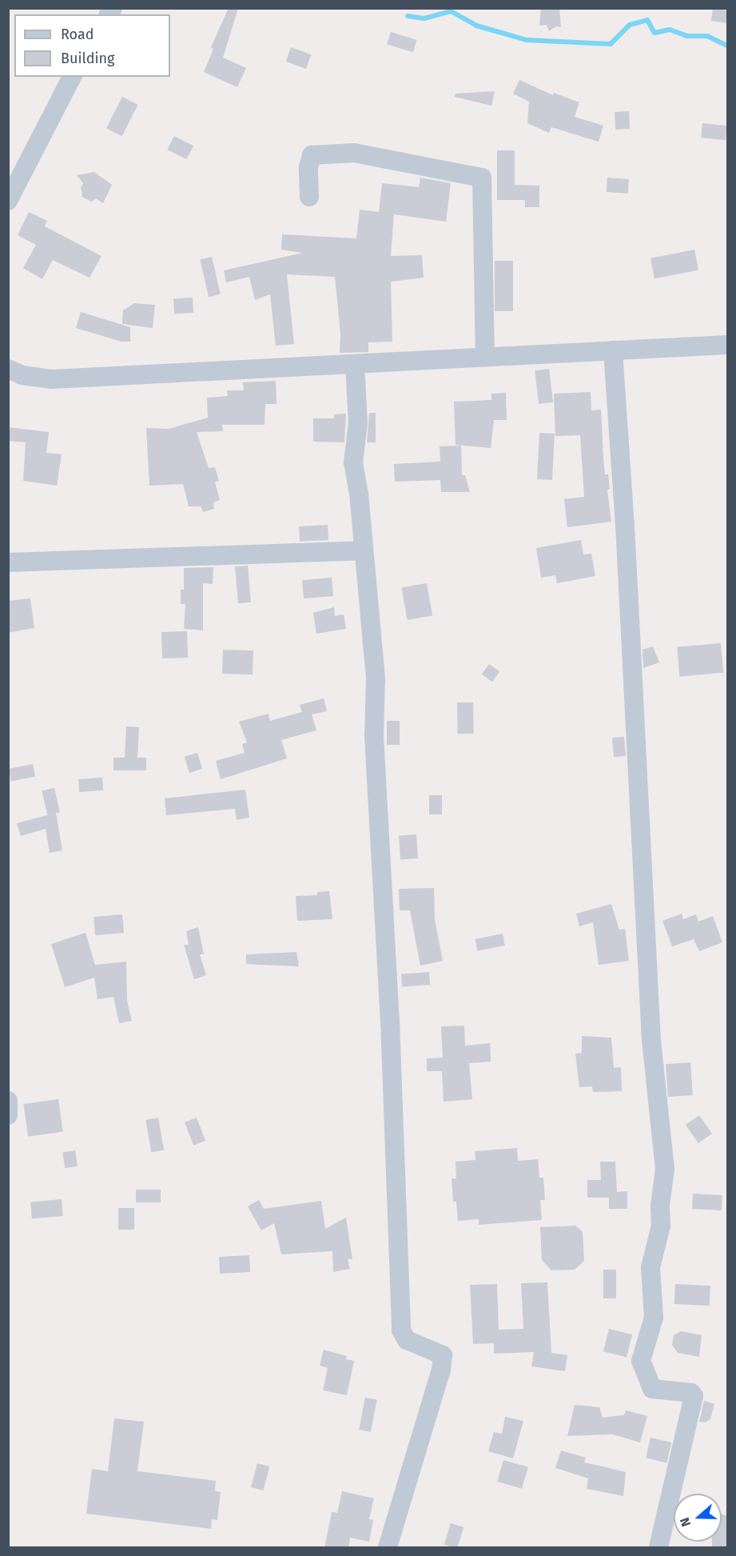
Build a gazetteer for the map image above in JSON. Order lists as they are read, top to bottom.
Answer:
{
  "legend": ["Road", "Building"],
  "north": "left"
}
